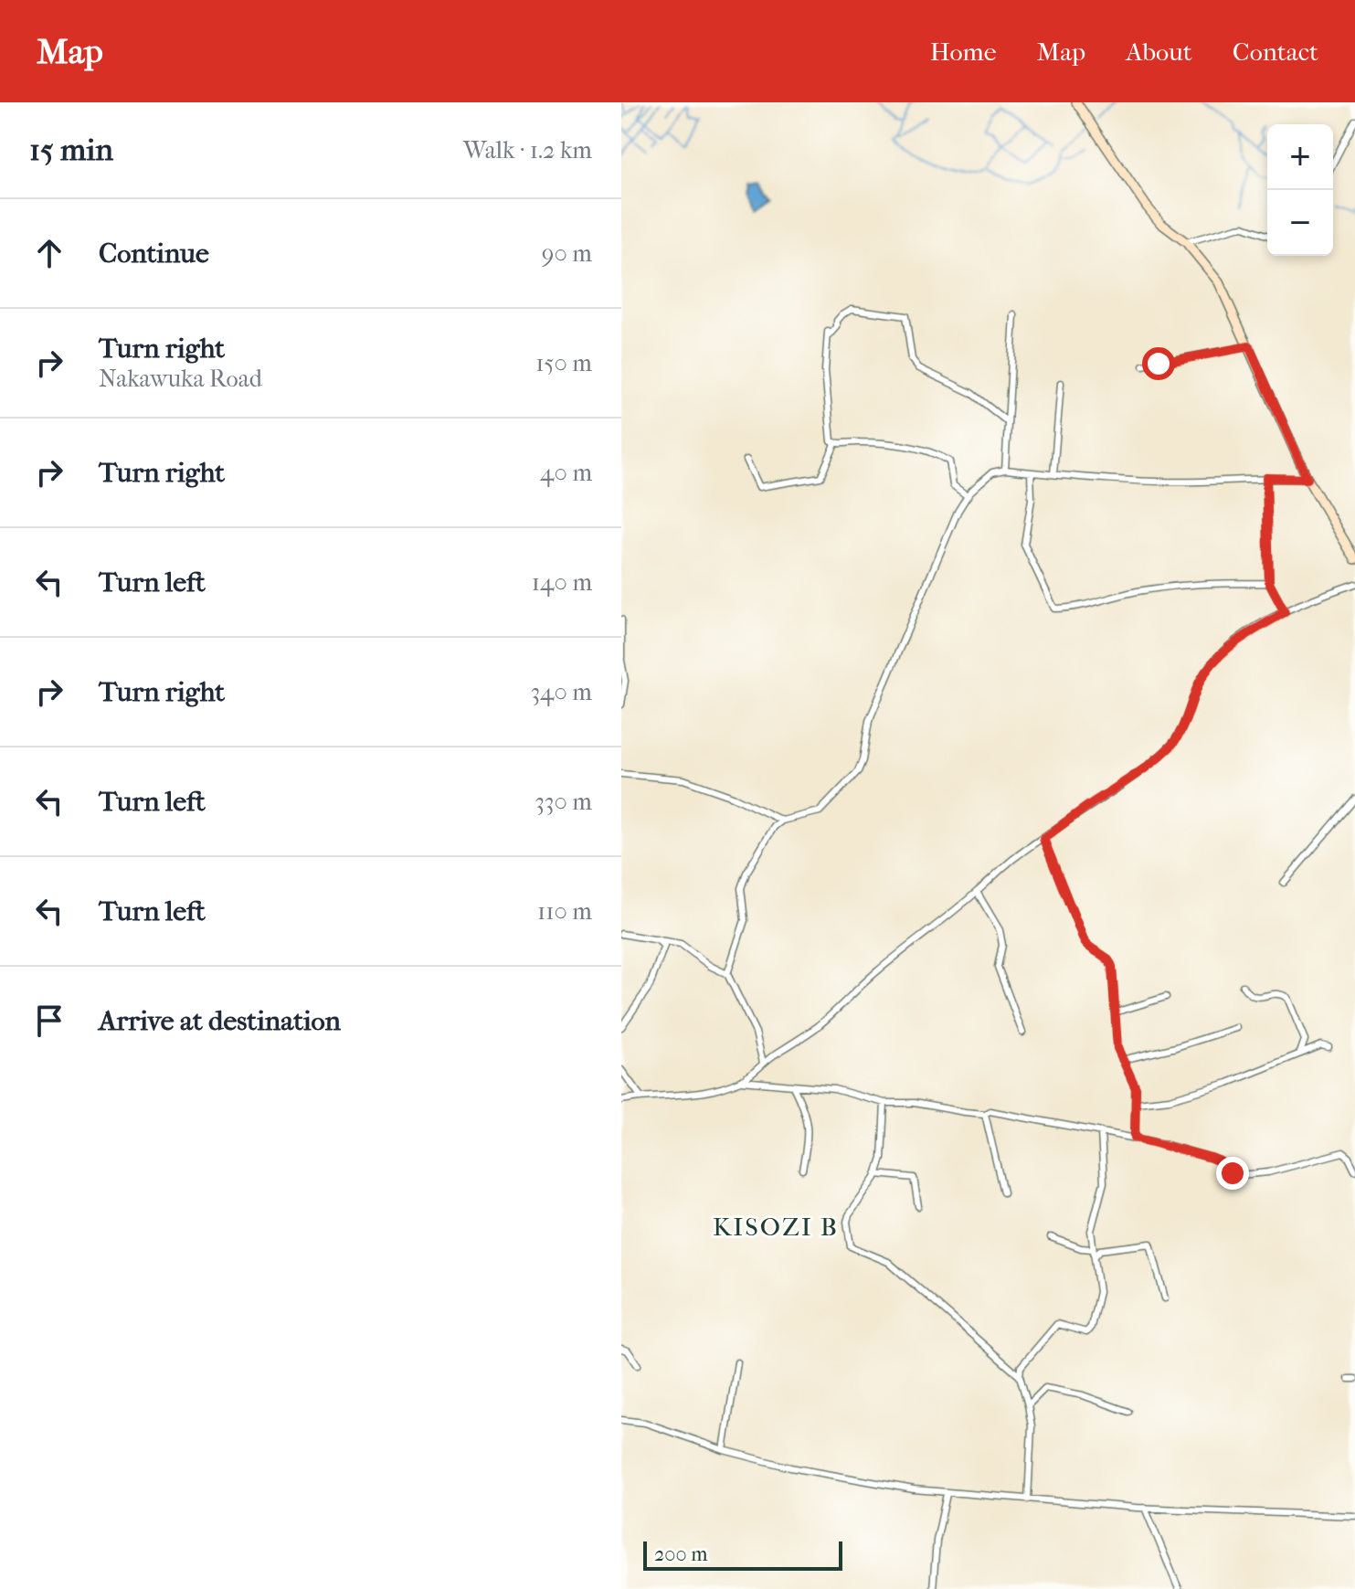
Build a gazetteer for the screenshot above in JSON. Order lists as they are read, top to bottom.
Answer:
{
  "districts": ["KISOZI B"],
  "scale_bar": "200 m",
  "page": {
    "header": "Map",
    "nav": [
      "Home",
      "Map",
      "About",
      "Contact"
    ],
    "heading": ["15 min", "Walk · 1.2 km"],
    "map_buttons": ["+", "−"],
    "list": [
      ["Continue", "90 m"],
      ["Turn right", "Nakawuka Road", "150 m"],
      ["Turn right", "40 m"],
      ["Turn left", "140 m"],
      ["Turn right", "340 m"],
      ["Turn left", "330 m"],
      ["Turn left", "110 m"],
      "Arrive at destination"
    ],
    "scale": "200 m"
  }
}
